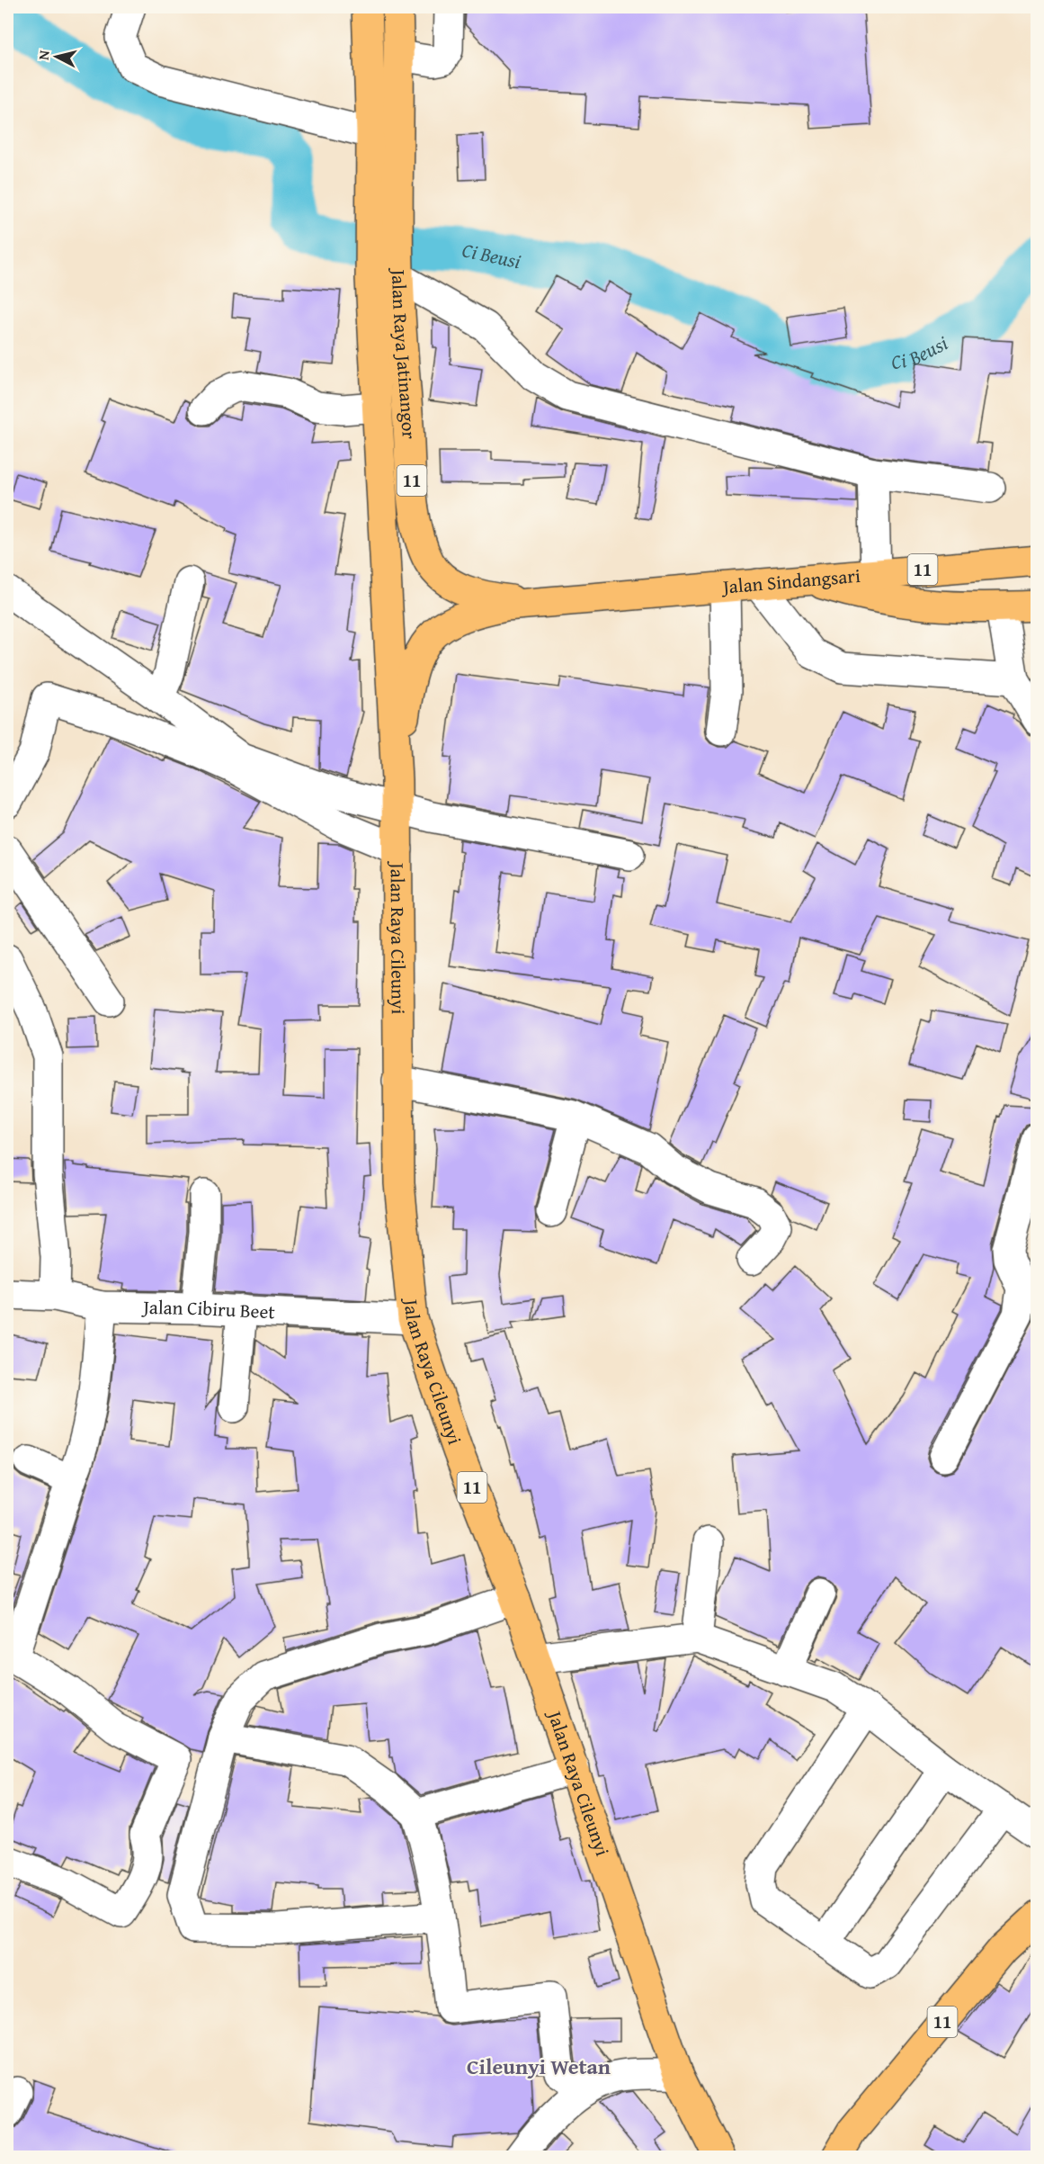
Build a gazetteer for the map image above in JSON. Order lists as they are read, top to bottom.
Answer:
{
  "streets": {
    "highway": [
      "Jalan Raya Jatinangor",
      "11",
      "Jalan Sindangsari",
      "Jalan Raya Cileunyi"
    ],
    "street": ["Jalan Cibiru Beet"]
  },
  "crossings": [
    ["Jalan Raya Jatinangor", "11"],
    ["Jalan Raya Jatinangor", "Jalan Sindangsari"],
    ["Jalan Raya Jatinangor", "Jalan Raya Cileunyi"],
    ["11", "Jalan Sindangsari"],
    ["11", "Jalan Raya Cileunyi"],
    ["Jalan Raya Cileunyi", "Jalan Cibiru Beet"]
  ],
  "districts": ["Cileunyi Wetan"],
  "water": ["Ci Beusi"],
  "north": "left"
}
